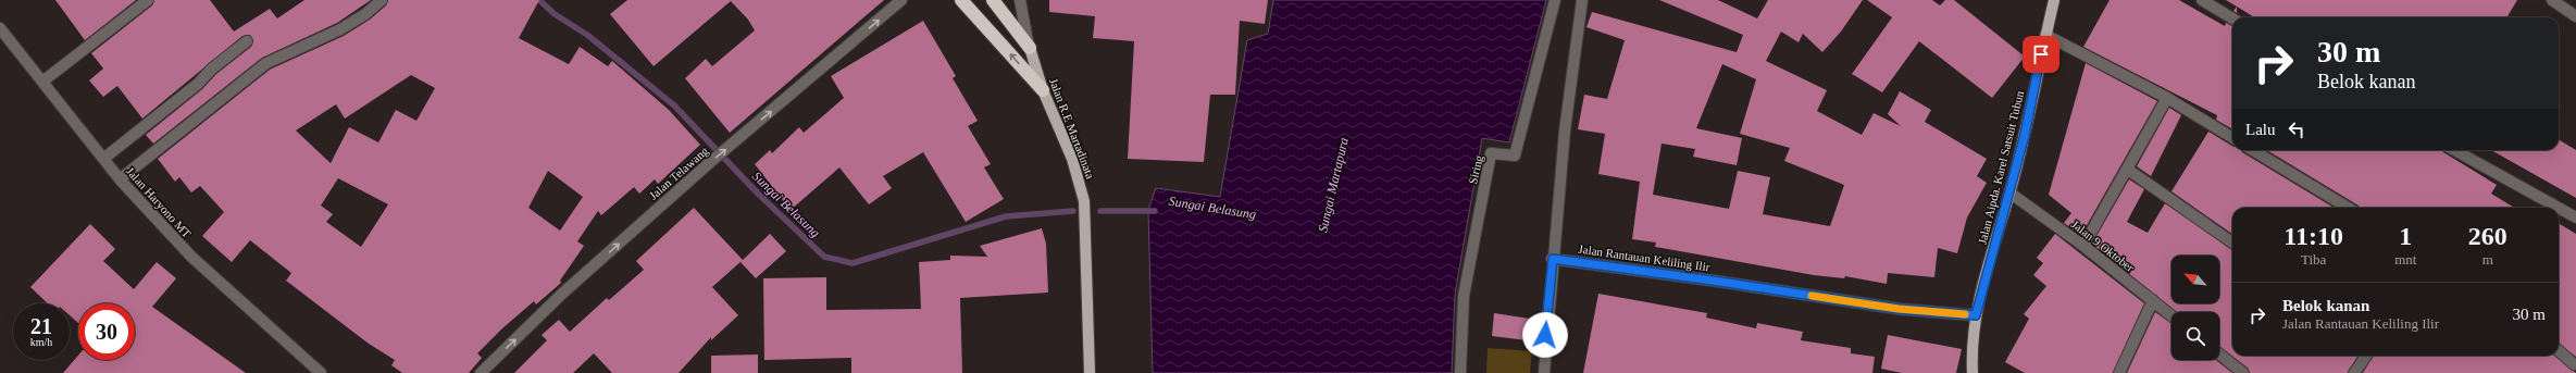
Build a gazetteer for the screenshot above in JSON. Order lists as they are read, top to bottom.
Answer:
{
  "streets": {
    "main road": ["Jalan R.E Martadinata", "Jalan Aipda. Karel Satsuit Tubun"],
    "street": [
      "Siring",
      "Jalan Telawang",
      "Jalan Haryono MT",
      "Jalan 9 Oktober",
      "Jalan Rantauan Keliling Ilir"
    ]
  },
  "crossings": [
    ["Jalan Aipda. Karel Satsuit Tubun", "Jalan 9 Oktober"],
    ["Jalan Aipda. Karel Satsuit Tubun", "Jalan Rantauan Keliling Ilir"]
  ],
  "one_way": ["Jalan Telawang"],
  "water": ["Sungai Martapura", "Sungai Belasung"],
  "north": "top left",
  "page": {
    "turn": ["30 m", "Belok kanan"],
    "then": "Lalu",
    "eta": [
      "11:10",
      "Tiba",
      "1",
      "mnt",
      "260",
      "m"
    ],
    "list": [
      {
        "name": "Belok kanan",
        "note": "Jalan Rantauan Keliling Ilir",
        "value": "30 m"
      }
    ],
    "speed": "21 km/h",
    "limit": "30"
  }
}
